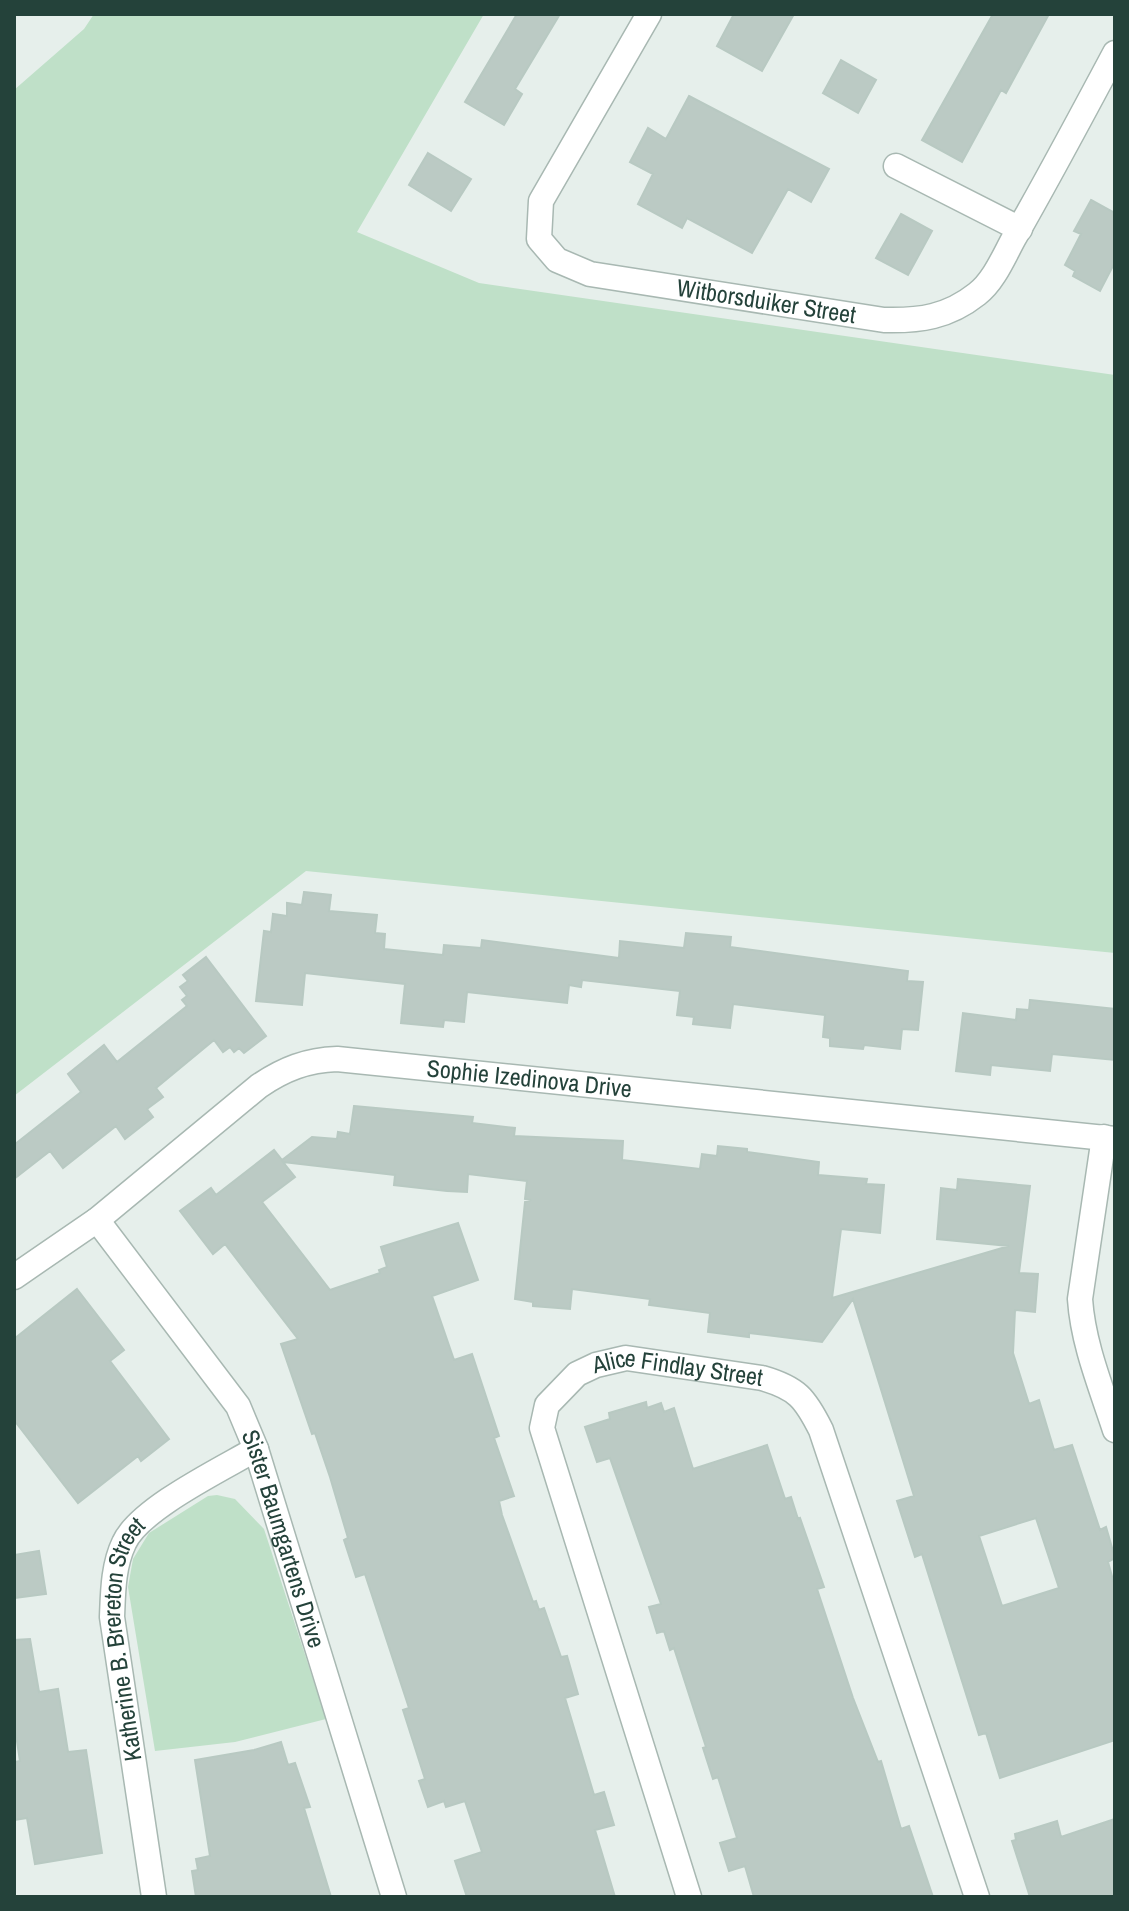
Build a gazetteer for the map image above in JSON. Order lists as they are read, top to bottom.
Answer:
{
  "streets": {
    "street": [
      "Witborsduiker Street",
      "Sophie Izedinova Drive",
      "Alice Findlay Street",
      "Sister Baumgartens Drive",
      "Katherine B. Brereton Street"
    ]
  },
  "crossings": [
    ["Sophie Izedinova Drive", "Sister Baumgartens Drive"],
    ["Sister Baumgartens Drive", "Katherine B. Brereton Street"]
  ]
}
